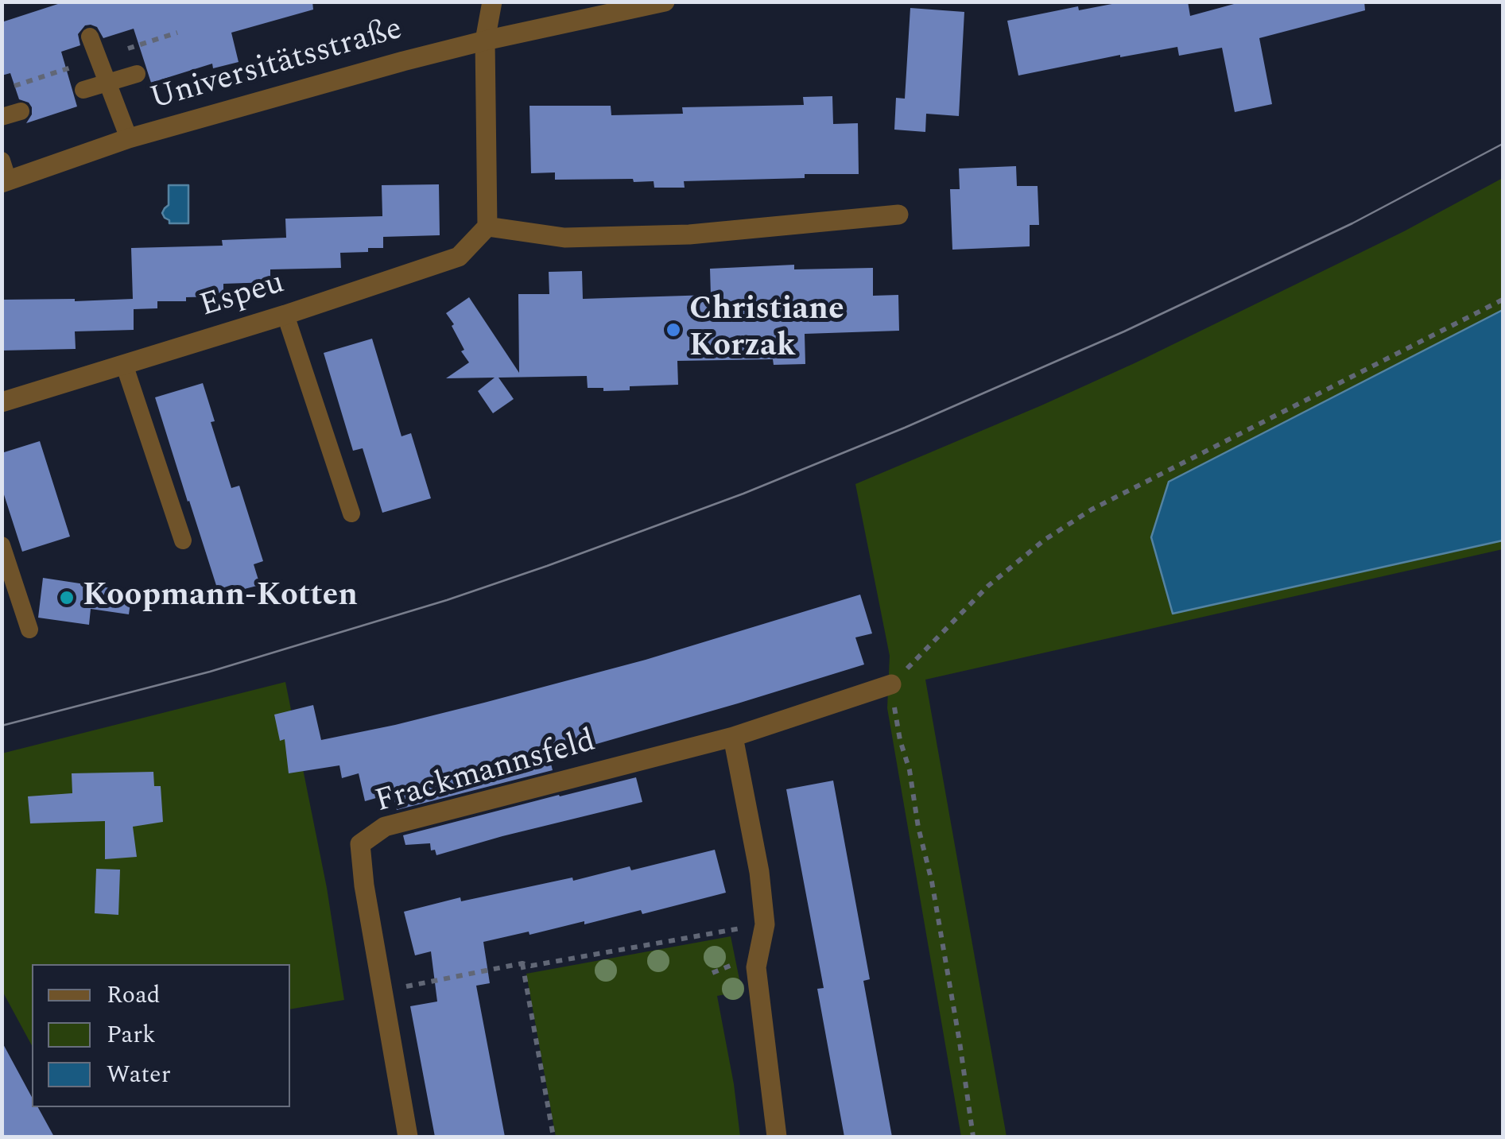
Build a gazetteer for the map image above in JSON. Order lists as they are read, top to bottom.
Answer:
{
  "streets": {
    "street": ["Universitätsstraße", "Espeu", "Frackmannsfeld"]
  },
  "places": ["Christiane Korzak", "Koopmann-Kotten"],
  "legend": ["Road", "Park", "Water"]
}
